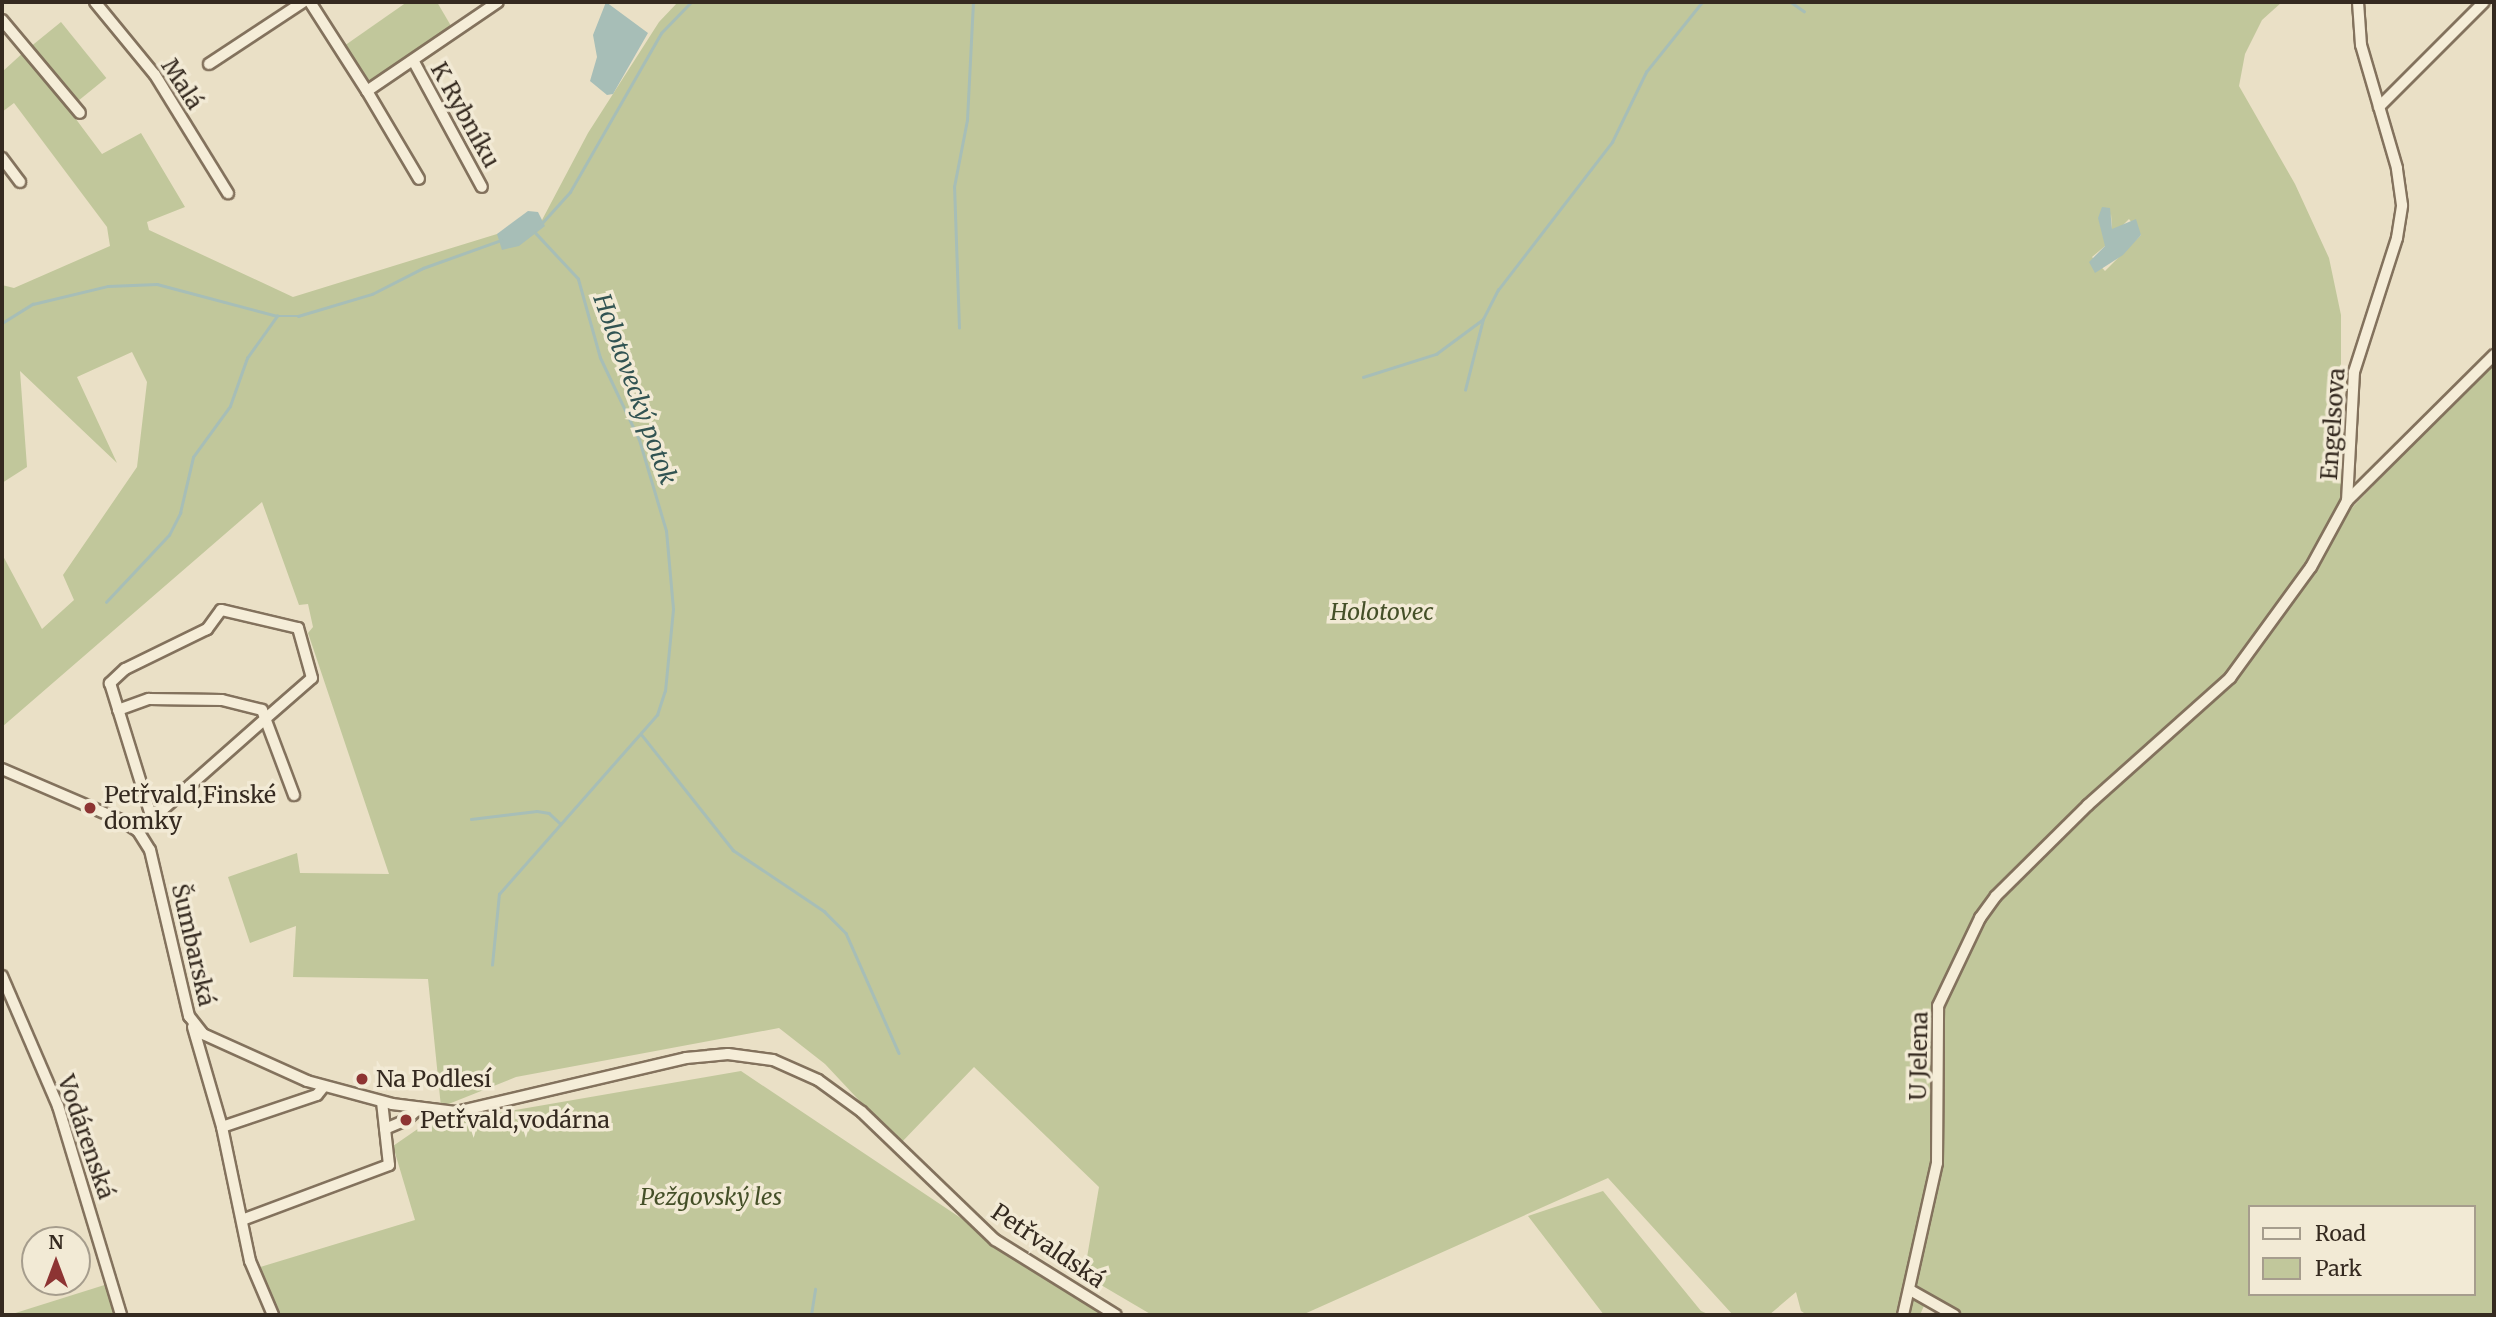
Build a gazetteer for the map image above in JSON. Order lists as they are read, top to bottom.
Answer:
{
  "streets": {
    "street": [
      "Malá",
      "K Rybníku",
      "Engelsova",
      "Šumbarská",
      "U Jelena",
      "Vodárenská",
      "Petřvaldská"
    ]
  },
  "crossings": [
    ["Engelsova", "U Jelena"],
    ["Šumbarská", "Petřvaldská"]
  ],
  "water": ["Holotovecký potok"],
  "parks": ["Holotovec", "Pežgovský les"],
  "places": ["Petřvald,Finské domky", "Na Podlesí", "Petřvald,vodárna"],
  "legend": ["Road", "Park"],
  "north": "top"
}
